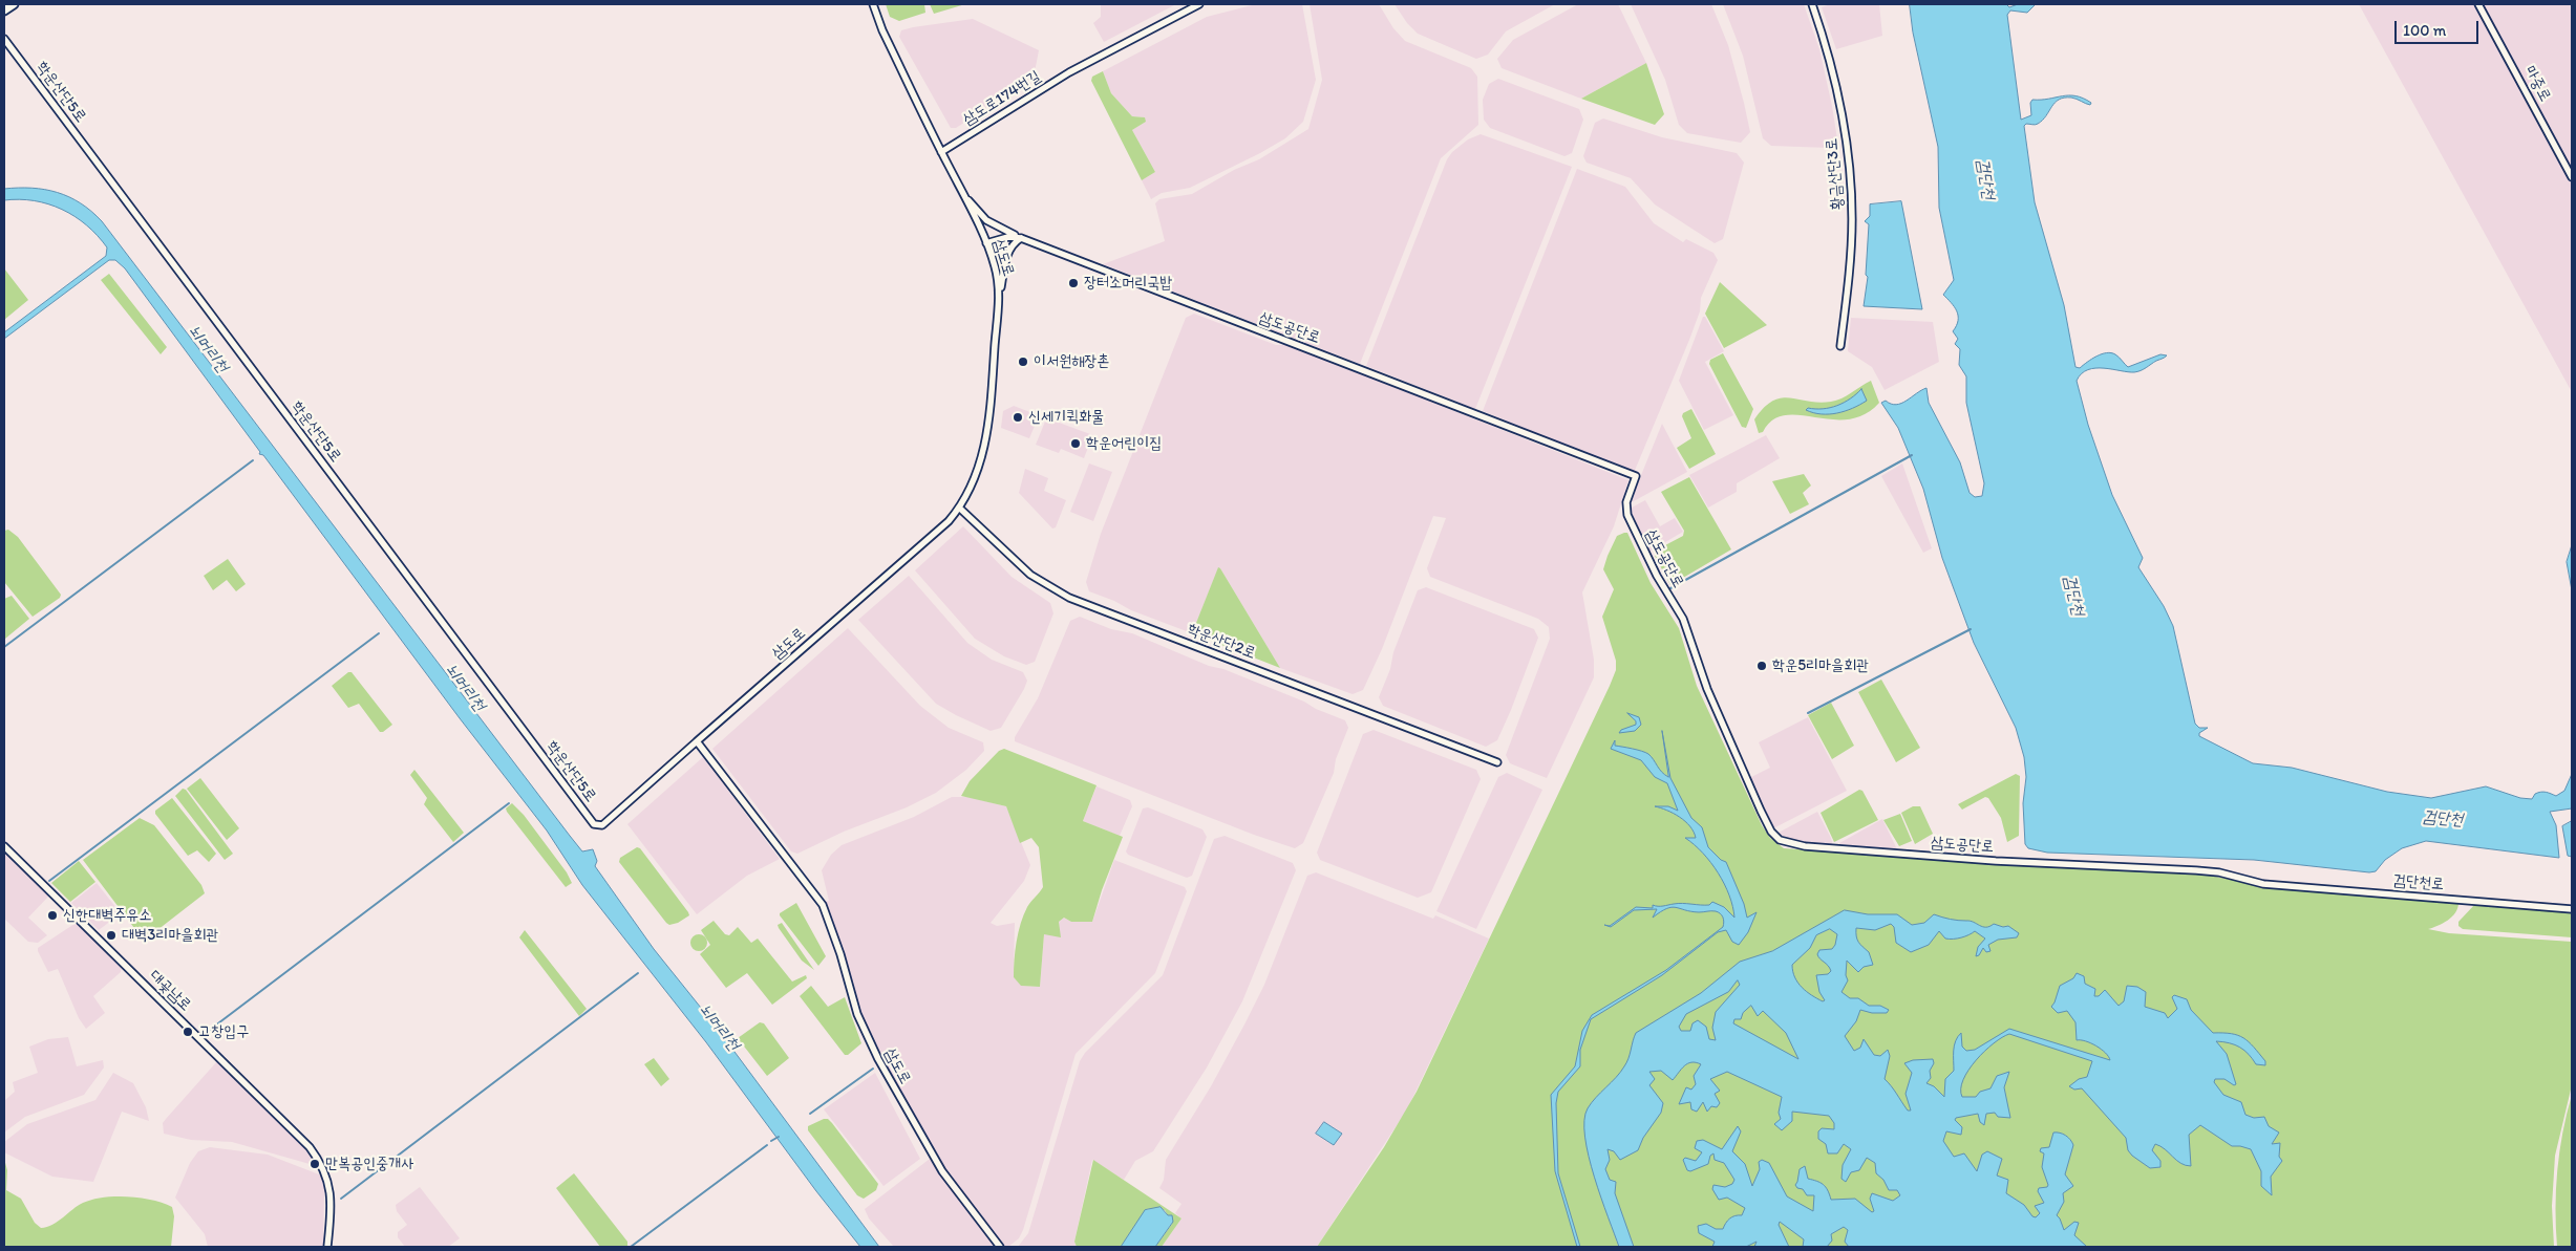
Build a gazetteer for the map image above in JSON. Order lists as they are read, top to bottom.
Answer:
{
  "streets": {
    "street": [
      "마중로",
      "학운산단5로",
      "삼도로174번길",
      "황금산단3로",
      "삼도로",
      "삼도공단로",
      "학운산단2로",
      "검단천로",
      "대곶남로"
    ]
  },
  "crossings": [
    ["학운산단5로", "삼도로"],
    ["삼도로174번길", "삼도로"],
    ["삼도로", "삼도공단로"],
    ["삼도로", "학운산단2로"],
    ["삼도공단로", "검단천로"]
  ],
  "water": ["검단천", "뇌머리천"],
  "places": [
    "장터소머리국밥",
    "이서원해장촌",
    "신세기퀵화물",
    "학운어린이집",
    "학운5리마을회관",
    "신한대벽주유소",
    "대벽3리마을회관",
    "고창입구",
    "만복공인중개사"
  ],
  "scale_bar": "100 m"
}
